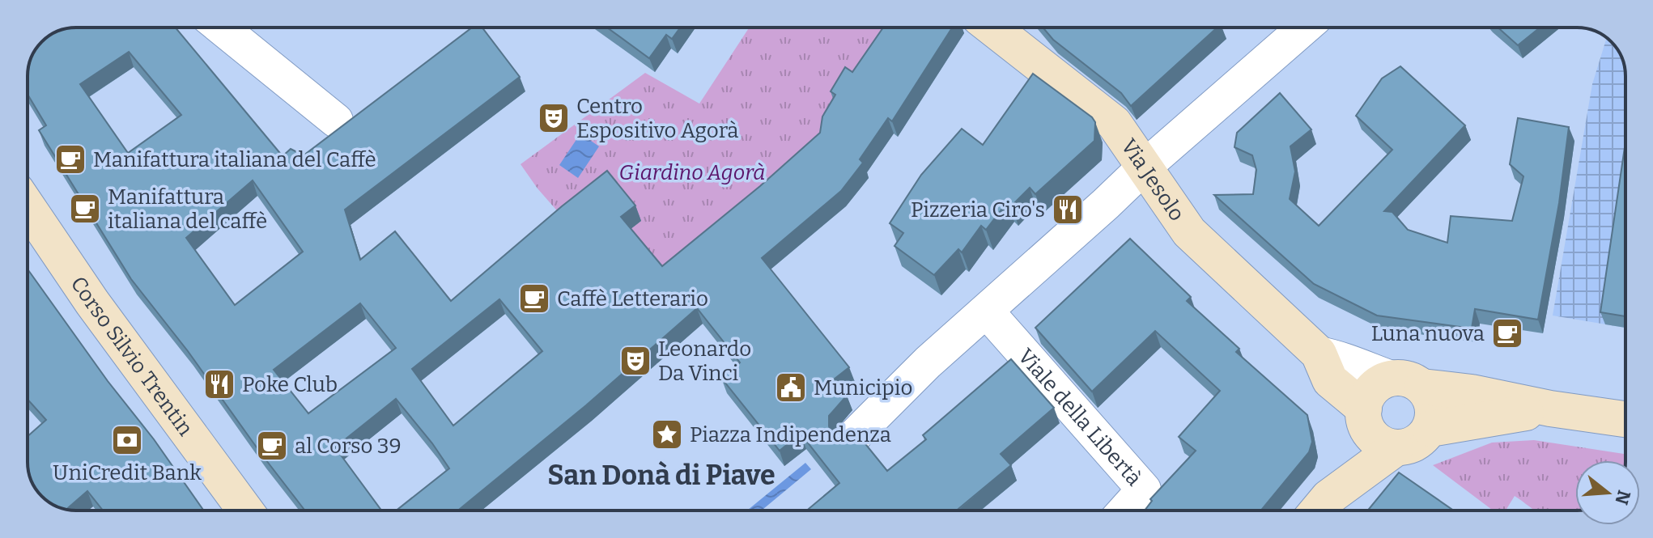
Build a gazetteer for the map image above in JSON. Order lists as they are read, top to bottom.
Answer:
{
  "streets": {
    "street": ["Via Jesolo", "Corso Silvio Trentin", "Viale della Libertà"]
  },
  "districts": ["San Donà di Piave"],
  "parks": ["Giardino Agorà"],
  "places": {
    "theatre": ["Centro Espositivo Agorà", "Leonardo Da Vinci"],
    "cafe": [
      "Manifattura italiana del Caffè",
      "Manifattura italiana del caffè",
      "Caffè Letterario",
      "Luna nuova",
      "al Corso 39"
    ],
    "restaurant": ["Pizzeria Ciro's", "Poke Club"],
    "public building": ["Municipio"],
    "place": ["Piazza Indipendenza"],
    "bank": ["UniCredit Bank"]
  },
  "north": "right"
}
